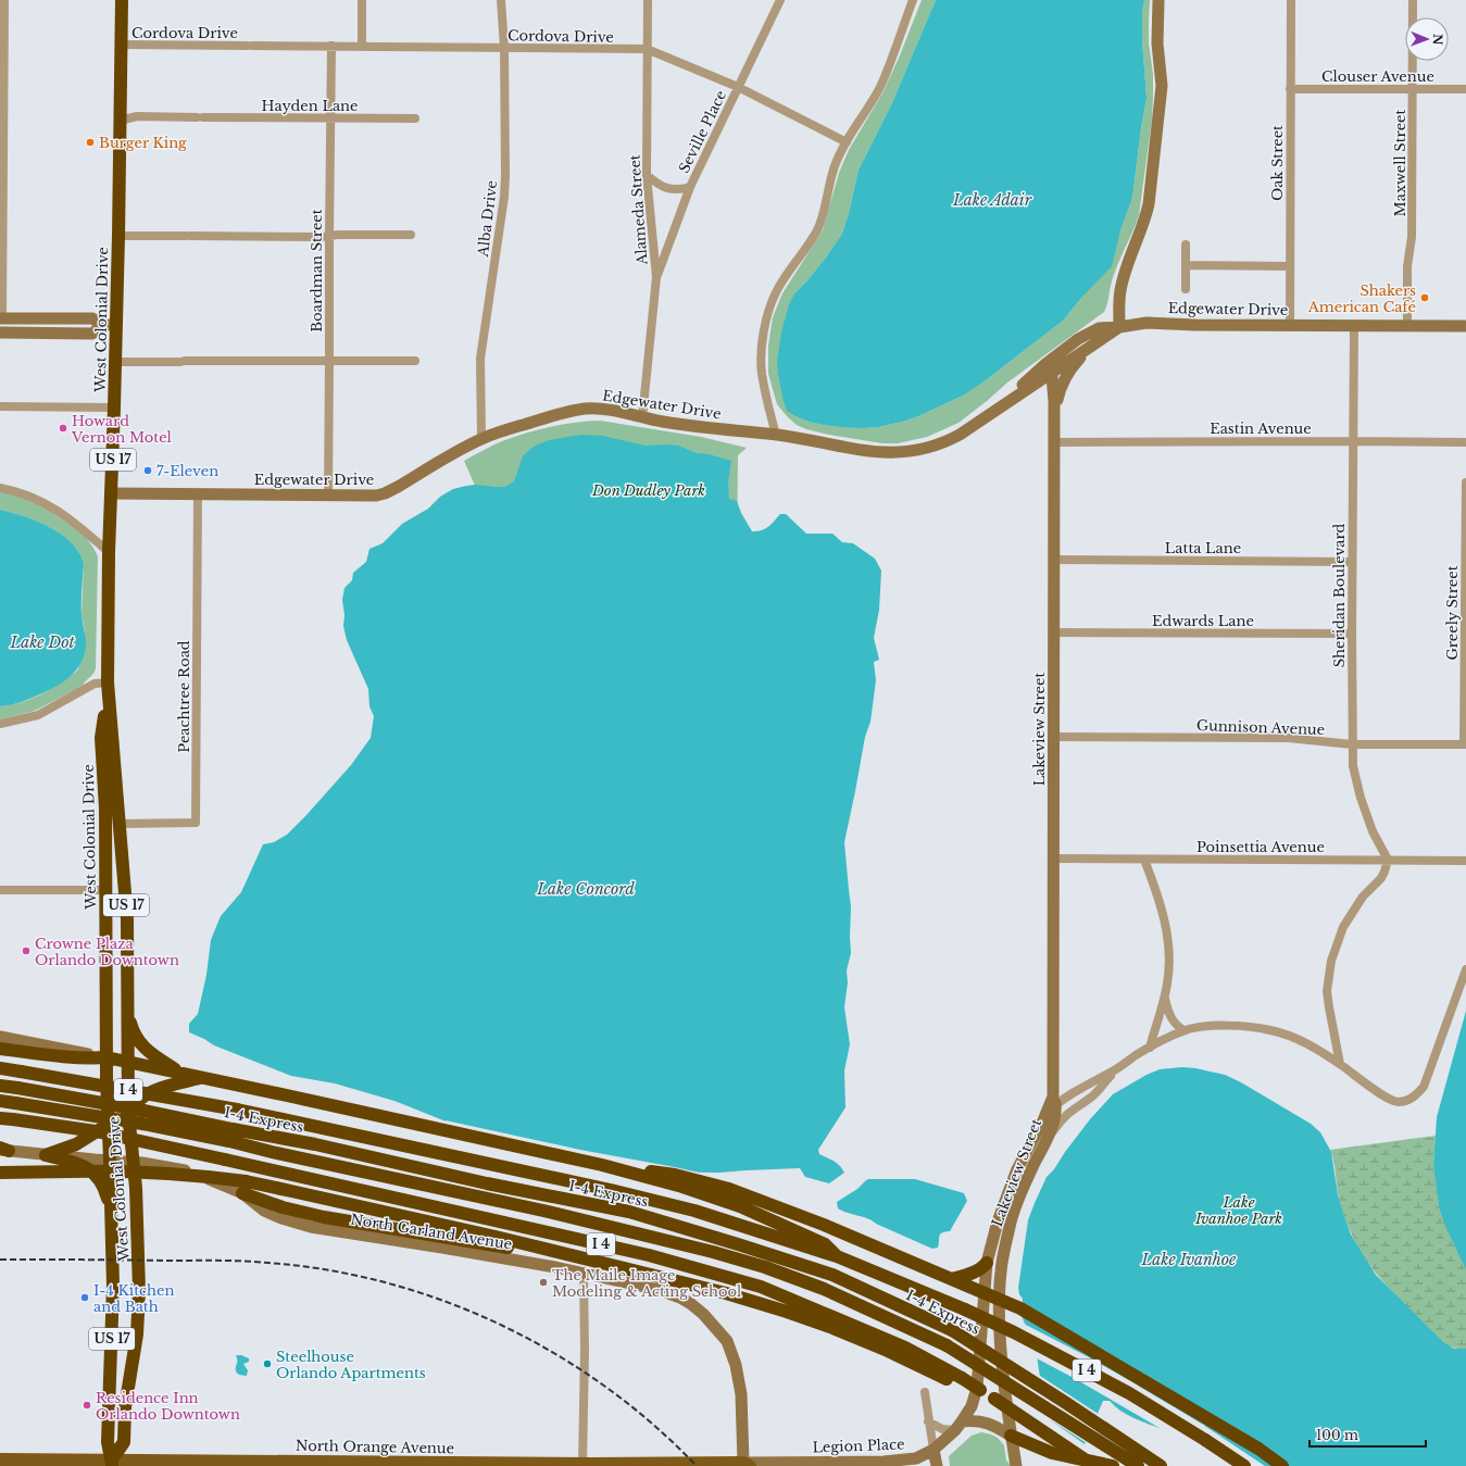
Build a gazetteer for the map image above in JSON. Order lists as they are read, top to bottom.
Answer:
{
  "streets": {
    "highway": [
      "West Colonial Drive",
      "US 17",
      "I 4",
      "I-4 Express"
    ],
    "main road": ["North Orange Avenue"],
    "street": [
      "Cordova Drive",
      "Clouser Avenue",
      "Hayden Lane",
      "Seville Place",
      "Oak Street",
      "Maxwell Street",
      "Alameda Street",
      "Alba Drive",
      "Boardman Street",
      "Edgewater Drive",
      "Eastin Avenue",
      "Latta Lane",
      "Sheridan Boulevard",
      "Greely Street",
      "Edwards Lane",
      "Peachtree Road",
      "Gunnison Avenue",
      "Lakeview Street",
      "Poinsettia Avenue",
      "North Garland Avenue",
      "Legion Place"
    ]
  },
  "crossings": [
    ["Cordova Drive", "Seville Place"],
    ["Cordova Drive", "Alameda Street"],
    ["Cordova Drive", "Alba Drive"],
    ["Cordova Drive", "Boardman Street"],
    ["Cordova Drive", "West Colonial Drive"],
    ["Clouser Avenue", "Oak Street"],
    ["Clouser Avenue", "Maxwell Street"],
    ["Hayden Lane", "Boardman Street"],
    ["Hayden Lane", "West Colonial Drive"],
    ["Seville Place", "Alameda Street"],
    ["Oak Street", "Edgewater Drive"],
    ["Maxwell Street", "Edgewater Drive"],
    ["Alameda Street", "Edgewater Drive"],
    ["Alba Drive", "Edgewater Drive"],
    ["Boardman Street", "Edgewater Drive"],
    ["Edgewater Drive", "West Colonial Drive"],
    ["Edgewater Drive", "Sheridan Boulevard"],
    ["Edgewater Drive", "Peachtree Road"],
    ["Edgewater Drive", "Lakeview Street"],
    ["West Colonial Drive", "Peachtree Road"],
    ["West Colonial Drive", "North Garland Avenue"],
    ["West Colonial Drive", "North Orange Avenue"],
    ["Eastin Avenue", "Sheridan Boulevard"],
    ["Eastin Avenue", "Lakeview Street"],
    ["Latta Lane", "Sheridan Boulevard"],
    ["Latta Lane", "Lakeview Street"],
    ["Sheridan Boulevard", "Edwards Lane"],
    ["Sheridan Boulevard", "Gunnison Avenue"],
    ["Sheridan Boulevard", "Poinsettia Avenue"],
    ["Greely Street", "Gunnison Avenue"],
    ["Edwards Lane", "Lakeview Street"],
    ["Gunnison Avenue", "Lakeview Street"],
    ["Lakeview Street", "Poinsettia Avenue"],
    ["Lakeview Street", "Legion Place"],
    ["North Garland Avenue", "Legion Place"],
    ["North Garland Avenue", "North Orange Avenue"],
    ["Legion Place", "North Orange Avenue"]
  ],
  "water": [
    "Lake Adair",
    "Lake Dot",
    "Lake Concord",
    "Lake Ivanhoe"
  ],
  "parks": ["Don Dudley Park", "Lake Ivanhoe Park"],
  "places": [
    "Burger King",
    "Shakers American Café",
    "Howard Vernon Motel",
    "7-Eleven",
    "Crowne Plaza Orlando Downtown",
    "The Maile Image Modeling & Acting School",
    "I-4 Kitchen and Bath",
    "Steelhouse Orlando Apartments",
    "Residence Inn Orlando Downtown"
  ],
  "scale_bar": "100 m",
  "north": "right"
}
